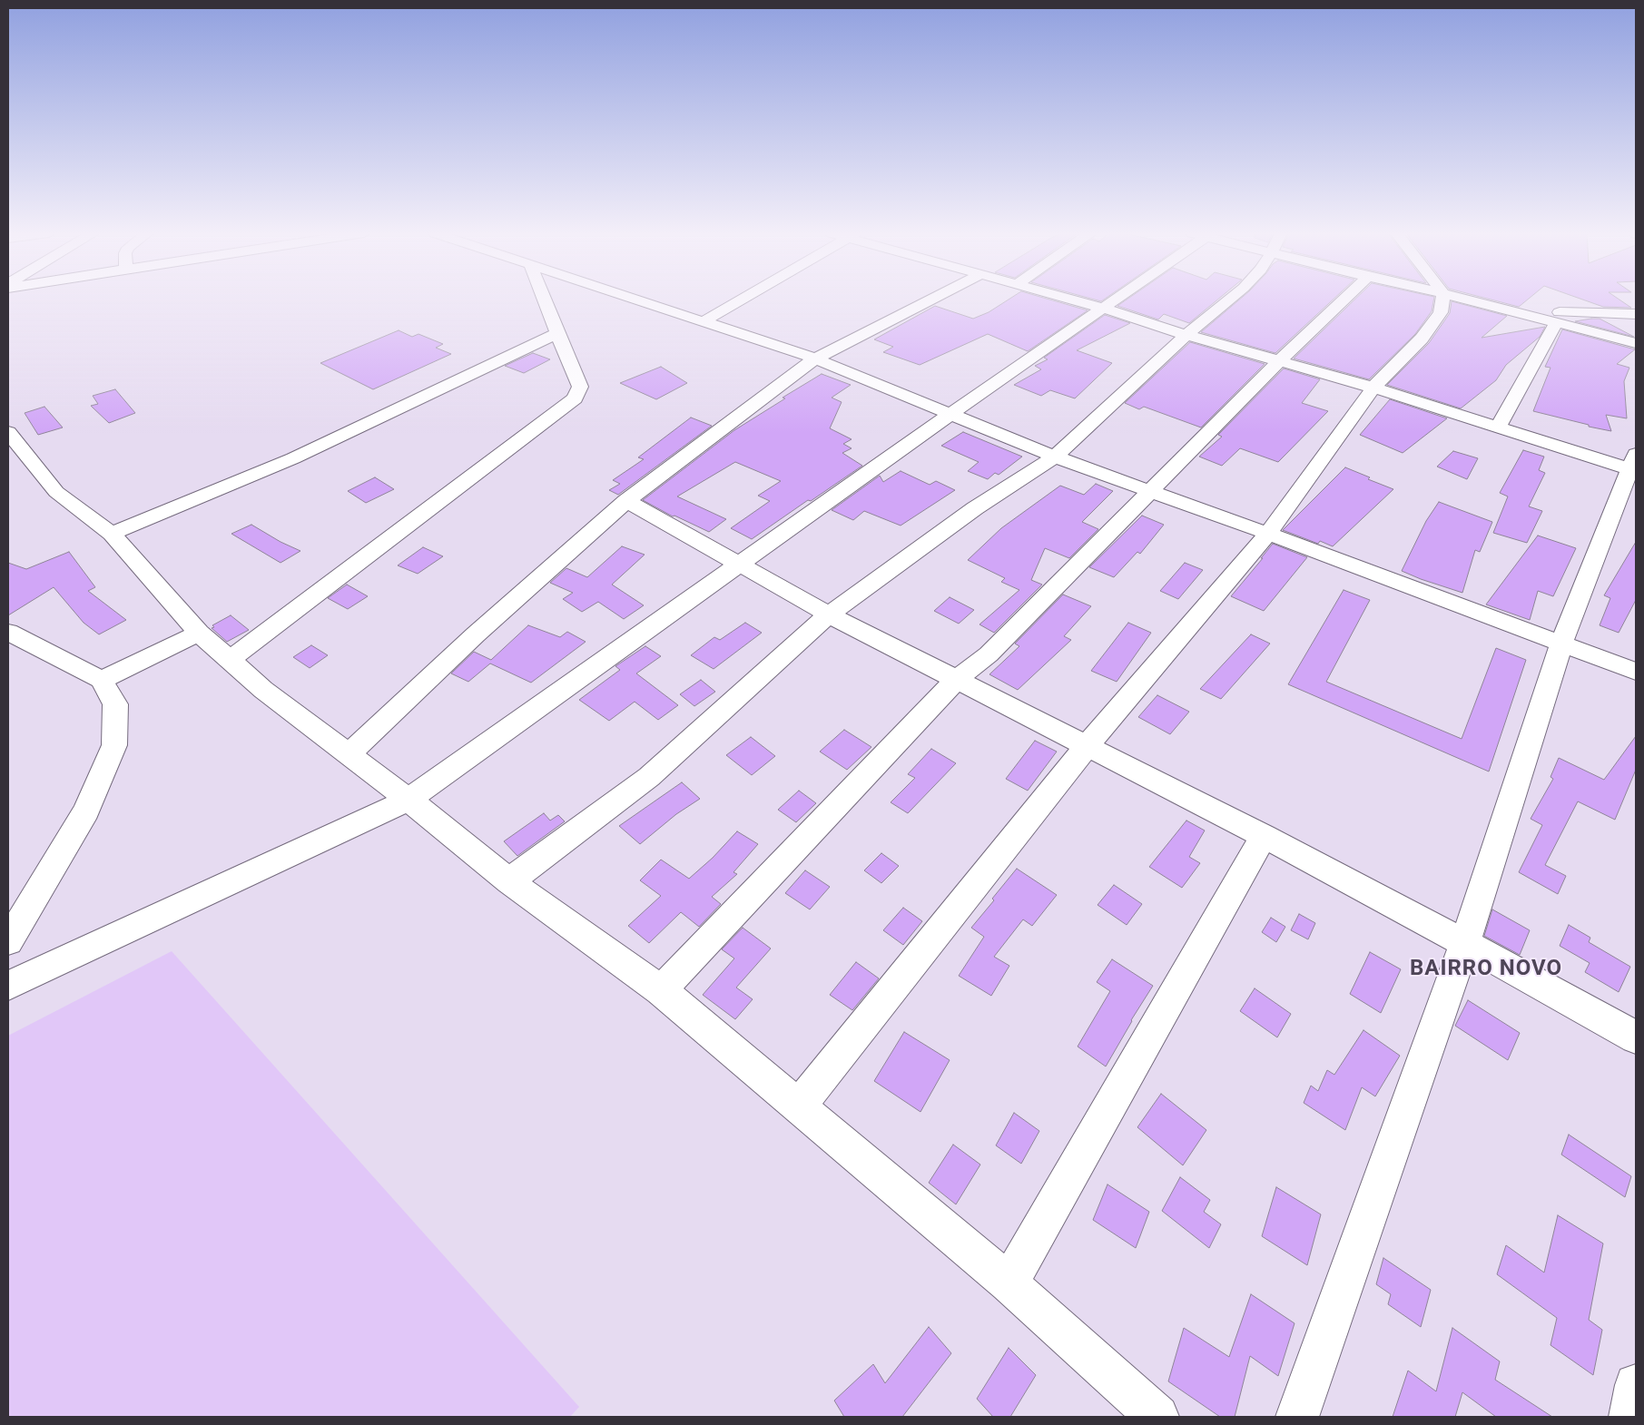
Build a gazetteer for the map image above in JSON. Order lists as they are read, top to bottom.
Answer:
{
  "districts": ["BAIRRO NOVO"]
}
